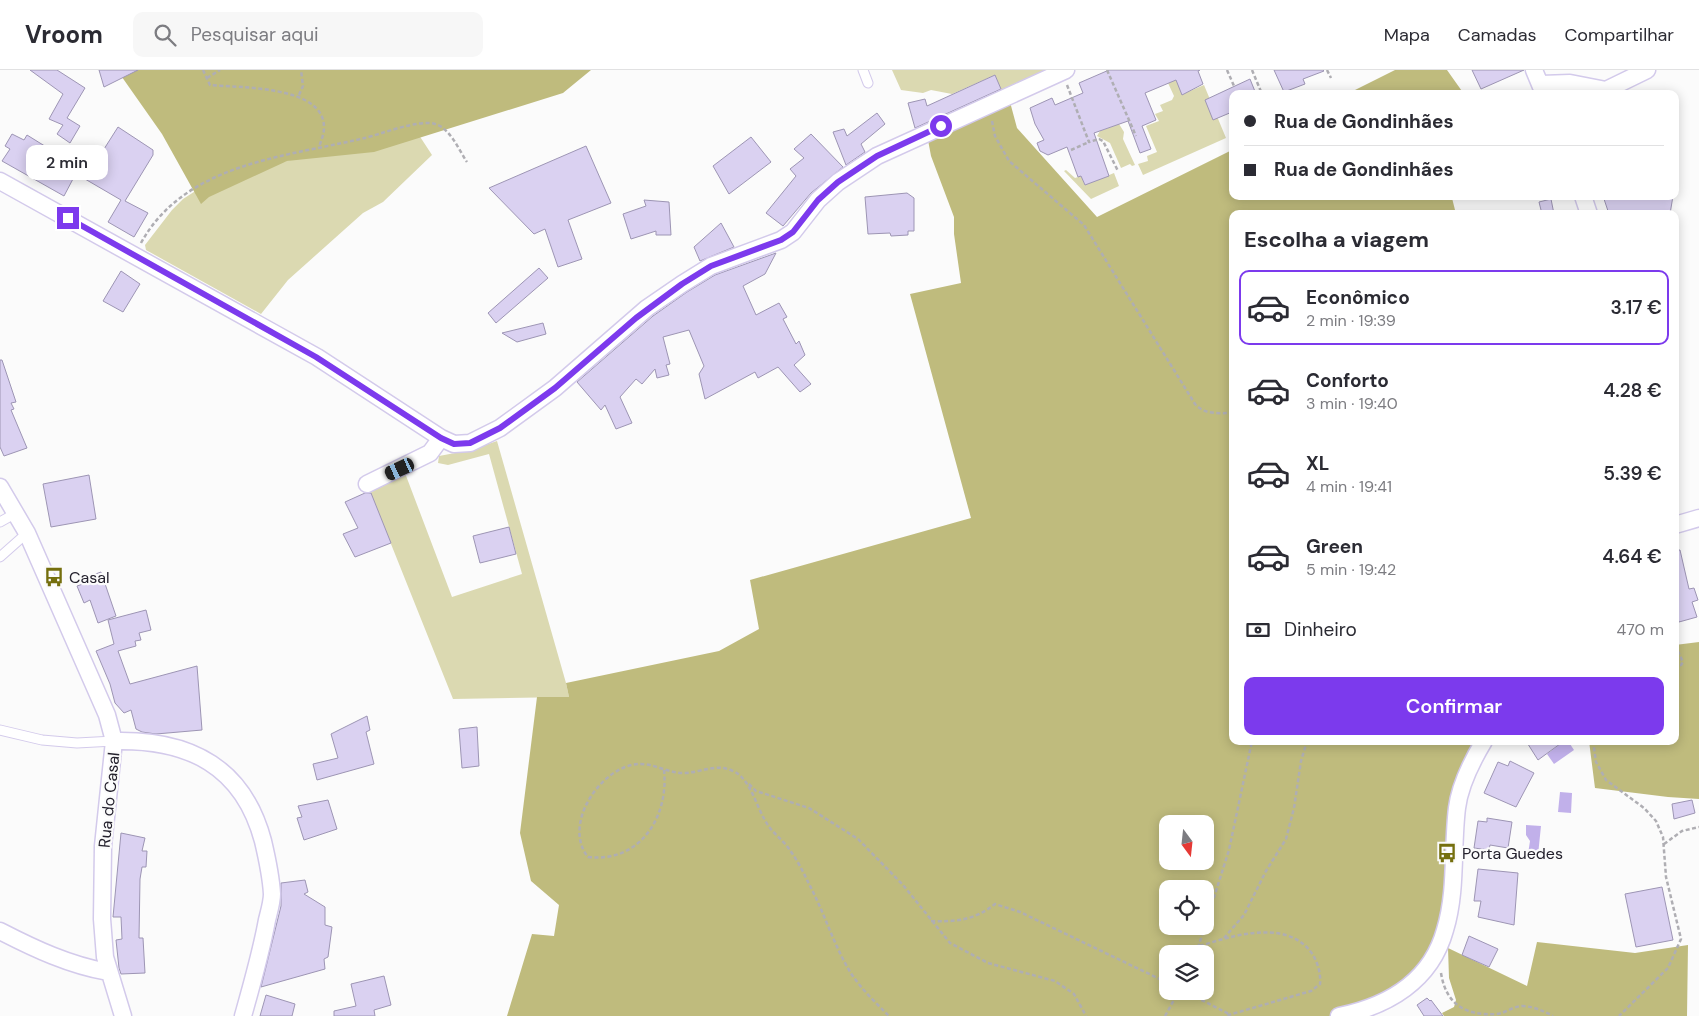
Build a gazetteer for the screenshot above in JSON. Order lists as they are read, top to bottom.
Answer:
{
  "streets": {
    "street": ["Rua do Casal"]
  },
  "places": {
    "bus stop": ["Casal", "Porta Guedes"]
  },
  "north": "bottom",
  "page": {
    "header": "Vroom",
    "search": "Pesquisar aqui",
    "nav": ["Mapa", "Camadas", "Compartilhar"],
    "banner": ["Rua de Gondinhães", "Rua de Gondinhães"],
    "bubble": "2 min",
    "heading": "Escolha a viagem",
    "list": [
      {
        "name": "Econômico",
        "note": "2 min · 19:39",
        "value": "3.17 €"
      },
      {
        "name": "Conforto",
        "note": "3 min · 19:40",
        "value": "4.28 €"
      },
      {
        "name": "XL",
        "note": "4 min · 19:41",
        "value": "5.39 €"
      },
      {
        "name": "Green",
        "note": "5 min · 19:42",
        "value": "4.64 €"
      }
    ],
    "pay": ["Dinheiro", "470 m"],
    "buttons": "Confirmar"
  }
}
